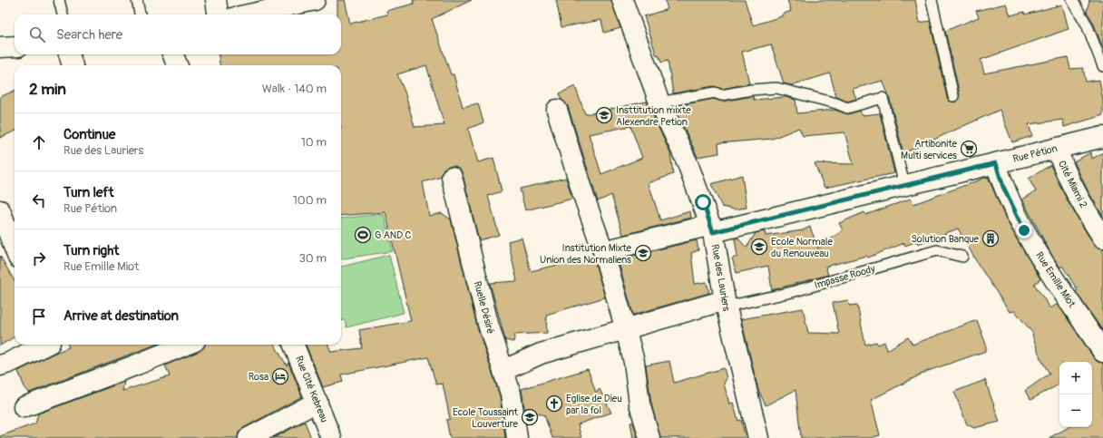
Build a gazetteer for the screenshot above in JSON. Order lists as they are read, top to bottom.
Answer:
{
  "streets": {
    "street": [
      "Rue Pétion",
      "Cité Miami 2",
      "Rue des Lauriers",
      "Rue Emille Miot",
      "Ruelle Désiré",
      "Rue Cité Kebreau"
    ],
    "lane": ["Impasse Roody"]
  },
  "crossings": [
    ["Rue Pétion", "Cité Miami 2"],
    ["Rue Pétion", "Rue des Lauriers"],
    ["Rue Pétion", "Rue Emille Miot"],
    ["Impasse Roody", "Rue des Lauriers"]
  ],
  "places": {
    "school or university": [
      "Insttitution mixte Alexendre Petion",
      "Ecole Normale du Renouveau",
      "Institution Mixte Union des Normaliens",
      "Ecole Toussaint Louverture"
    ],
    "supermarket": ["Artibonite Multi services"],
    "sports": ["G AND C"],
    "building": ["Solution Banque"],
    "hotel": ["Rosa"],
    "church": ["Eglise de Dieu par la fol"]
  },
  "page": {
    "search": "Search here",
    "heading": ["2 min", "Walk · 140 m"],
    "list": [
      ["Continue", "Rue des Lauriers", "10 m"],
      ["Turn left", "Rue Pétion", "100 m"],
      ["Turn right", "Rue Emille Miot", "30 m"],
      "Arrive at destination"
    ],
    "map_buttons": ["+", "−"]
  }
}
